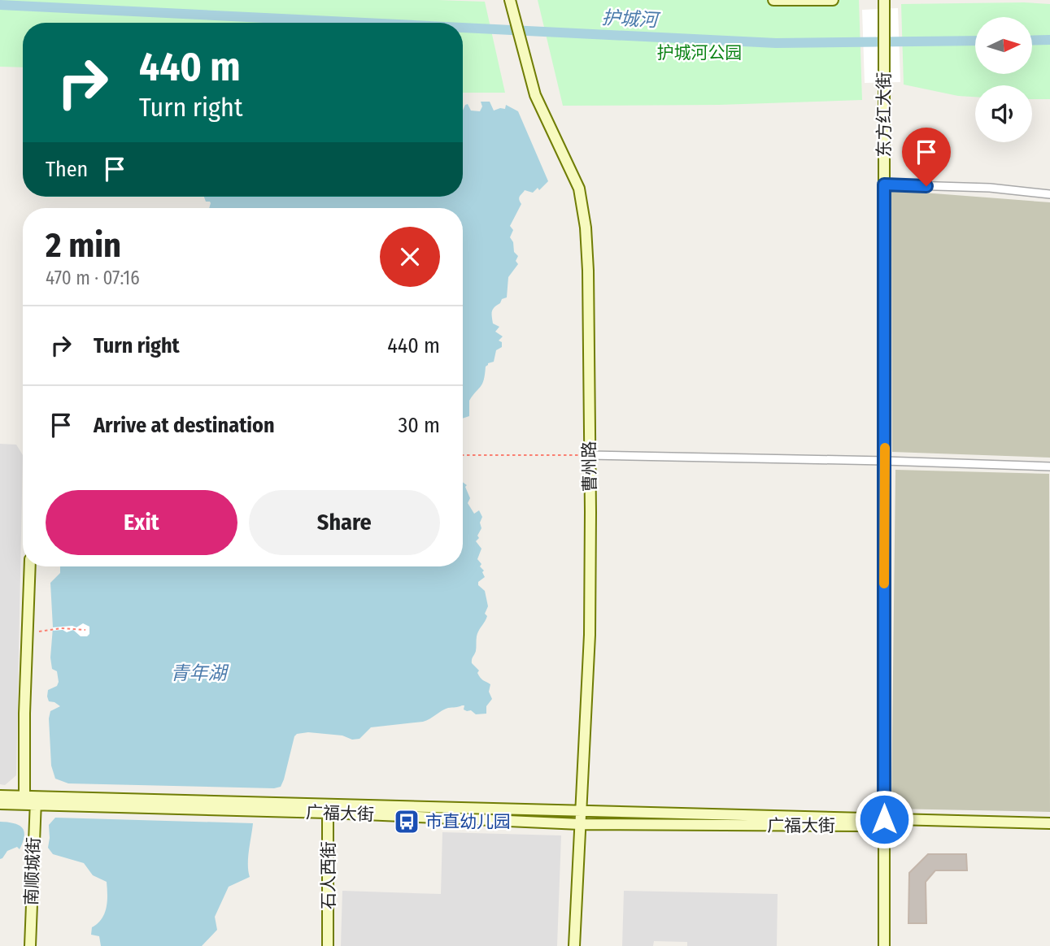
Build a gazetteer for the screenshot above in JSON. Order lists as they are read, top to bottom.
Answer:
{
  "streets": {
    "main road": [
      "东方红大街",
      "曹州路",
      "广福大街",
      "南顺城街",
      "石人西街"
    ]
  },
  "crossings": [
    ["东方红大街", "广福大街"],
    ["曹州路", "广福大街"],
    ["广福大街", "南顺城街"],
    ["广福大街", "石人西街"]
  ],
  "water": ["护城河", "青年湖"],
  "parks": ["护城河公园"],
  "places": {
    "bus stop": ["市直幼儿园"]
  },
  "north": "right",
  "page": {
    "turn": ["440 m", "Turn right"],
    "then": "Then",
    "heading": ["2 min", "470 m · 07:16"],
    "list": [
      {
        "name": "Turn right",
        "value": "440 m"
      },
      {
        "name": "Arrive at destination",
        "value": "30 m"
      }
    ],
    "buttons": ["Exit", "Share"]
  }
}
